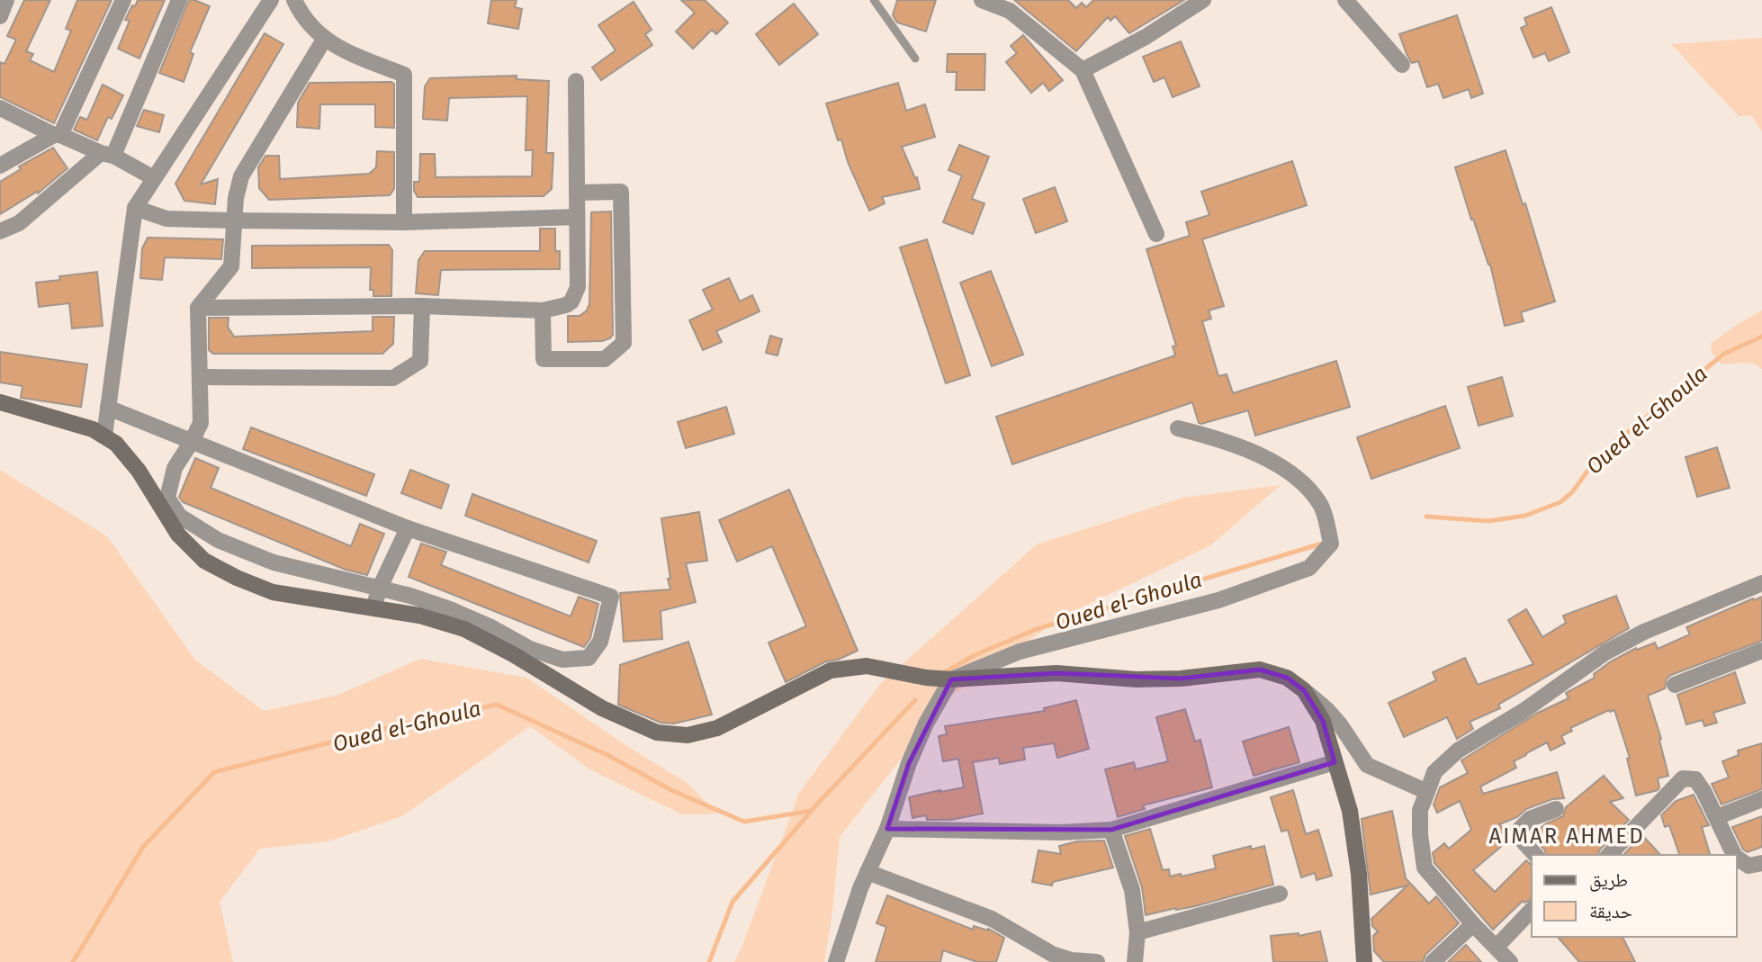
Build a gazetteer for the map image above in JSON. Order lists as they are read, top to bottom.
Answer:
{
  "districts": ["AIMAR AHMED"],
  "water": ["Oued el-Ghoula"],
  "legend": ["طريق", "حديقة"]
}
